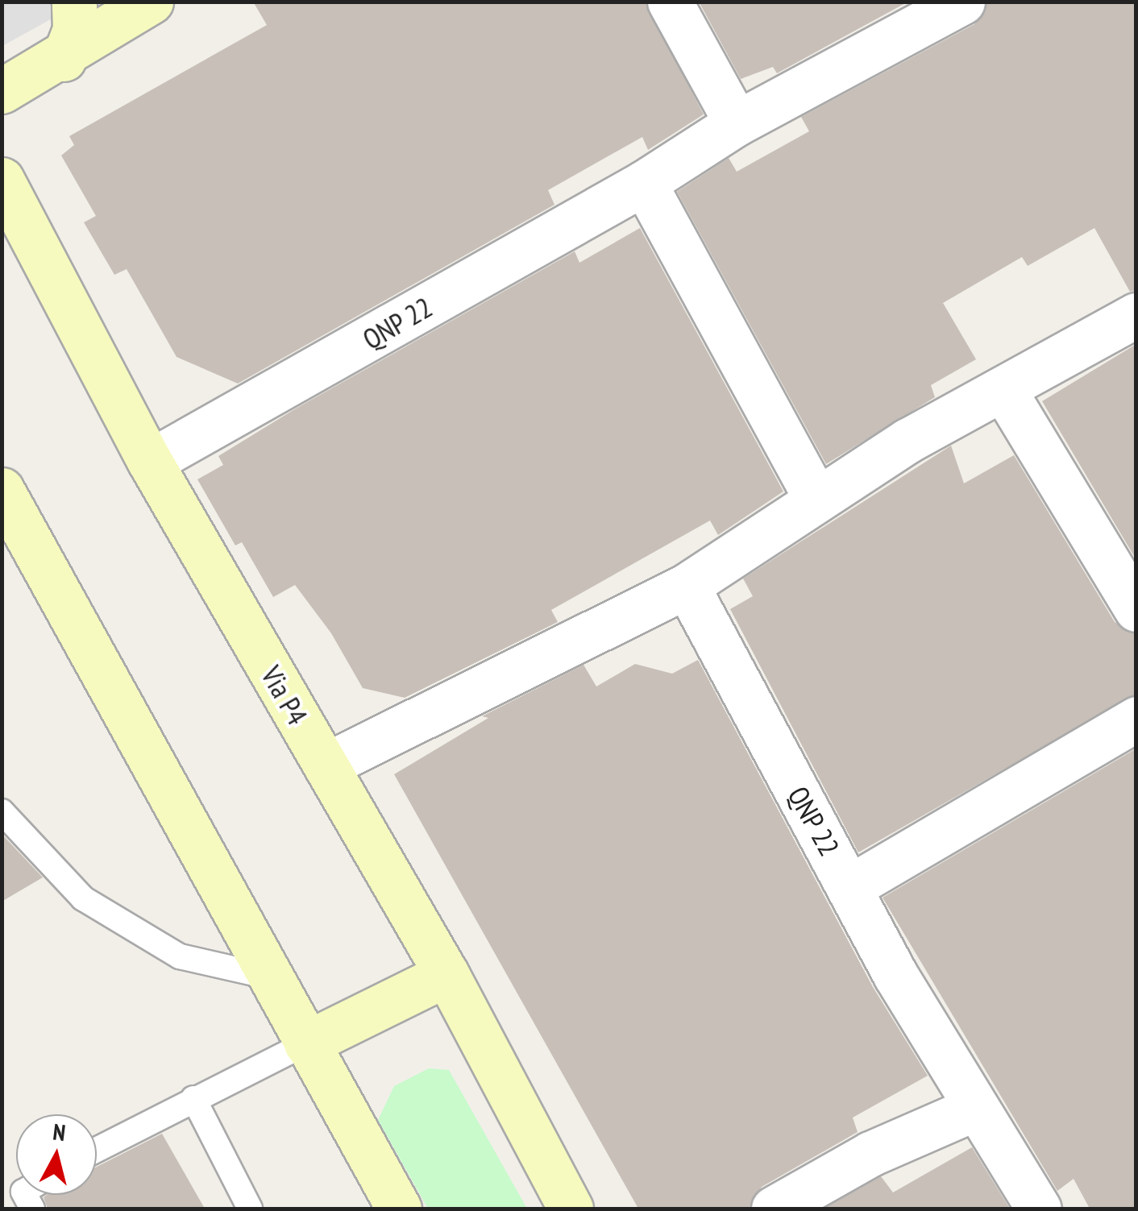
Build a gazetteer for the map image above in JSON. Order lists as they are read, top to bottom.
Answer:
{
  "streets": {
    "street": ["QNP 22", "Via P4"]
  },
  "crossings": [
    ["QNP 22", "Via P4"]
  ],
  "north": "top"
}
